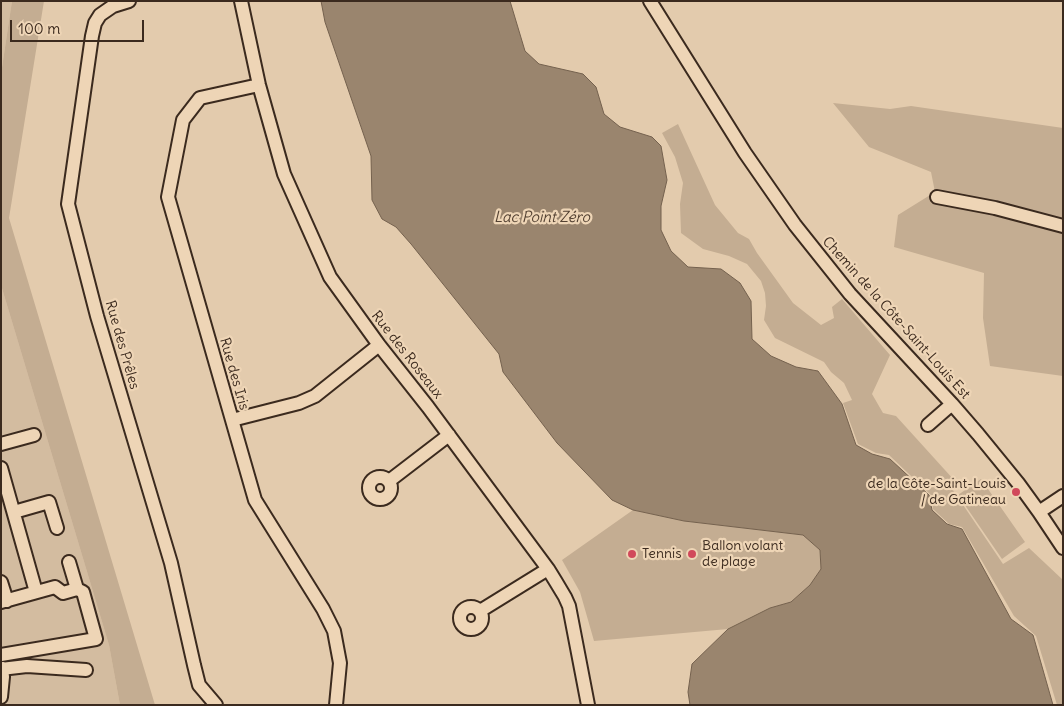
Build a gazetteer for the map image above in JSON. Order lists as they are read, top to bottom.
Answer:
{
  "streets": {
    "street": [
      "Chemin de la Côte-Saint-Louis Est",
      "Rue des Prêles",
      "Rue des Roseaux",
      "Rue des Iris"
    ]
  },
  "crossings": [
    ["Rue des Roseaux", "Rue des Iris"]
  ],
  "water": ["Lac Point Zéro"],
  "places": ["de la Côte-Saint-Louis / de Gatineau", "Tennis", "Ballon volant de plage"],
  "scale_bar": "100 m"
}
